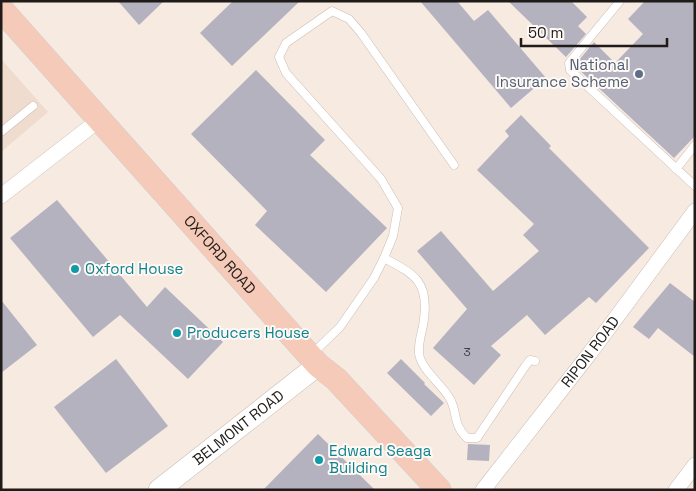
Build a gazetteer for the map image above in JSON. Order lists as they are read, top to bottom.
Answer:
{
  "streets": {
    "main road": ["OXFORD ROAD", "BELMONT ROAD"],
    "street": ["RIPON ROAD"]
  },
  "crossings": [
    ["OXFORD ROAD", "BELMONT ROAD"]
  ],
  "places": [
    "National Insurance Scheme",
    "Oxford House",
    "Producers House",
    "Edward Seaga Building"
  ],
  "house_numbers": ["3"],
  "scale_bar": "50 m"
}
